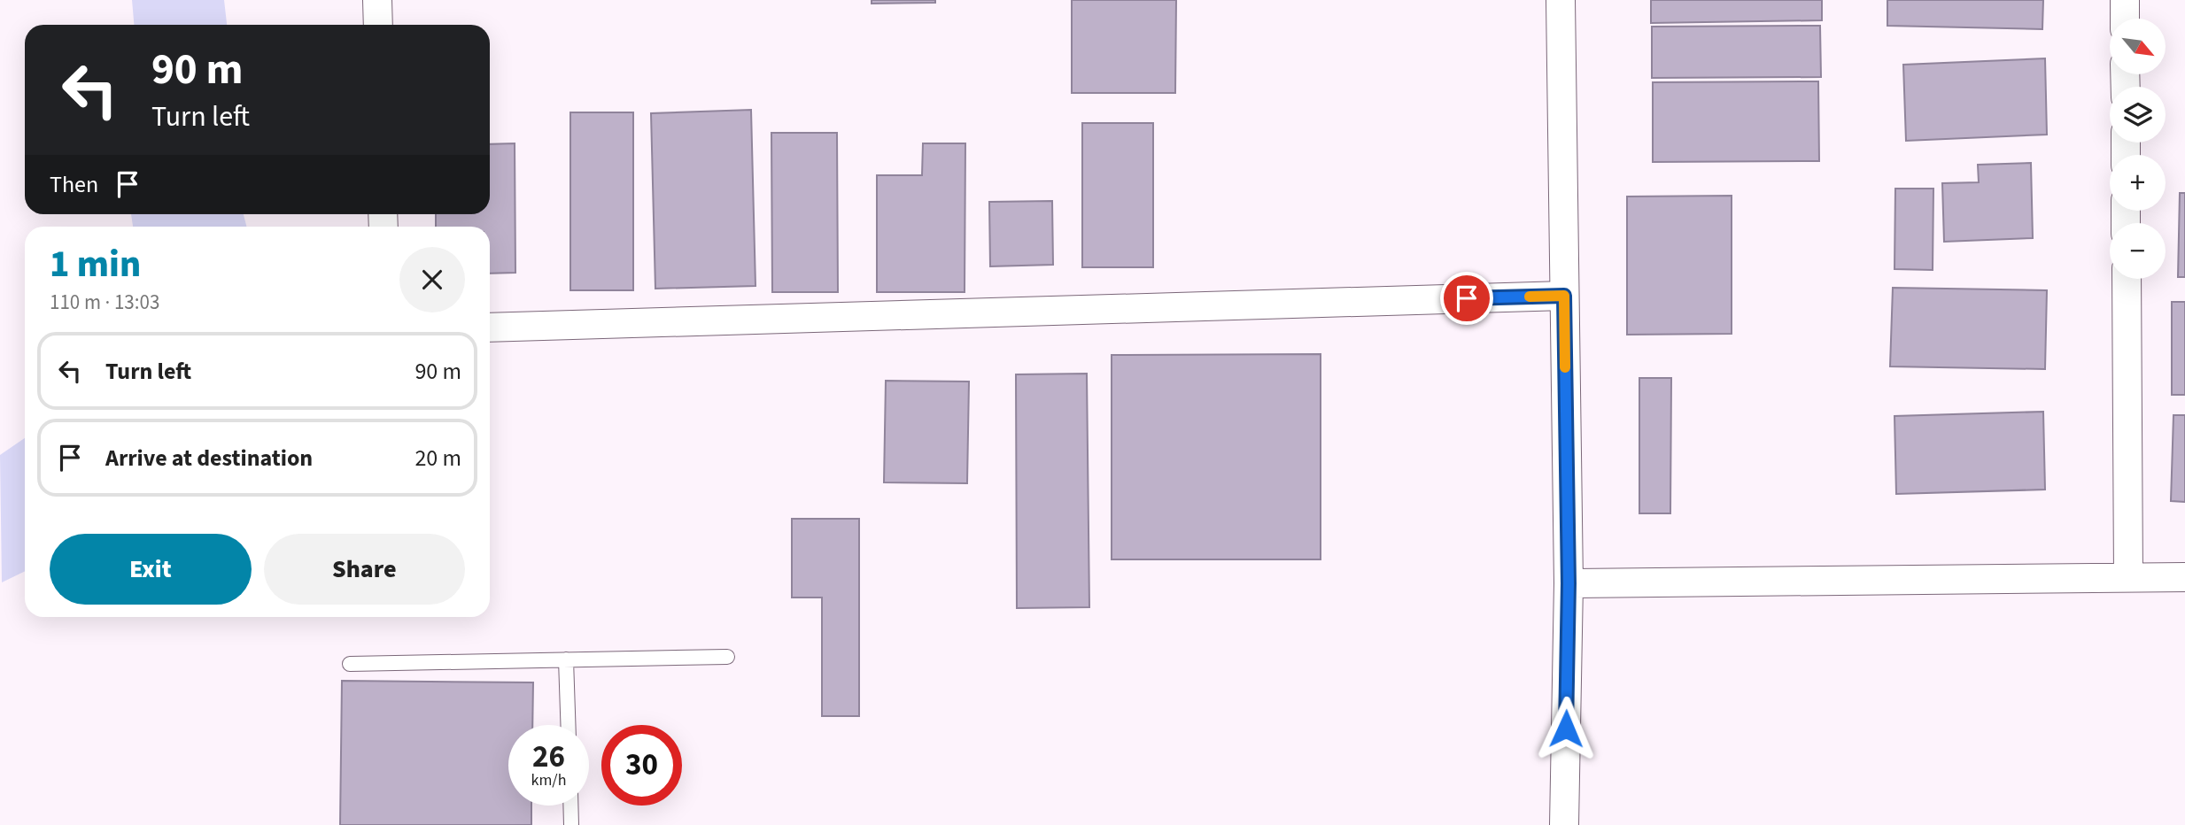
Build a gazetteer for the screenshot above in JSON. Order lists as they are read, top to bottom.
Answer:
{
  "north": "bottom right",
  "page": {
    "map_buttons": ["+", "−"],
    "turn": ["90 m", "Turn left"],
    "then": "Then",
    "heading": ["1 min", "110 m · 13:03"],
    "list": [
      {
        "name": "Turn left",
        "value": "90 m"
      },
      {
        "name": "Arrive at destination",
        "value": "20 m"
      }
    ],
    "buttons": ["Exit", "Share"],
    "speed": "26 km/h",
    "limit": "30"
  }
}
